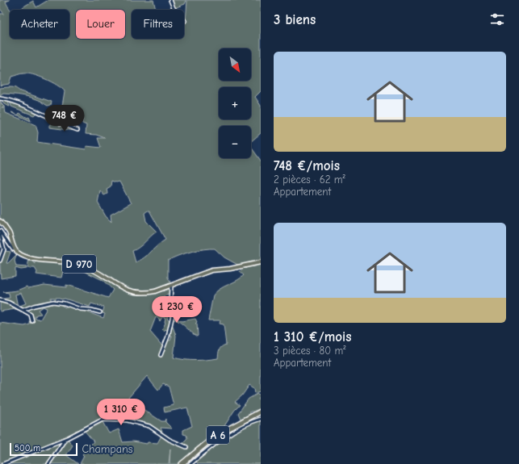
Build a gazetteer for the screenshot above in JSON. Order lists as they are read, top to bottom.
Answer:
{
  "streets": {
    "highway": ["A 6"],
    "main road": ["D 970"]
  },
  "parks": ["Champans"],
  "scale_bar": "500 m",
  "north": "bottom right",
  "page": {
    "heading": "3 biens",
    "chip": ["Acheter", "Louer", "Filtres"],
    "list": [
      {
        "name": "748 €/mois",
        "note": "2 pièces · 62 m² · Appartement"
      },
      {
        "name": "1 310 €/mois",
        "note": "3 pièces · 80 m² · Appartement"
      }
    ],
    "map_buttons": ["+", "−"],
    "price": ["748 €", "1 230 €", "1 310 €"],
    "scale": "500 m"
  }
}
